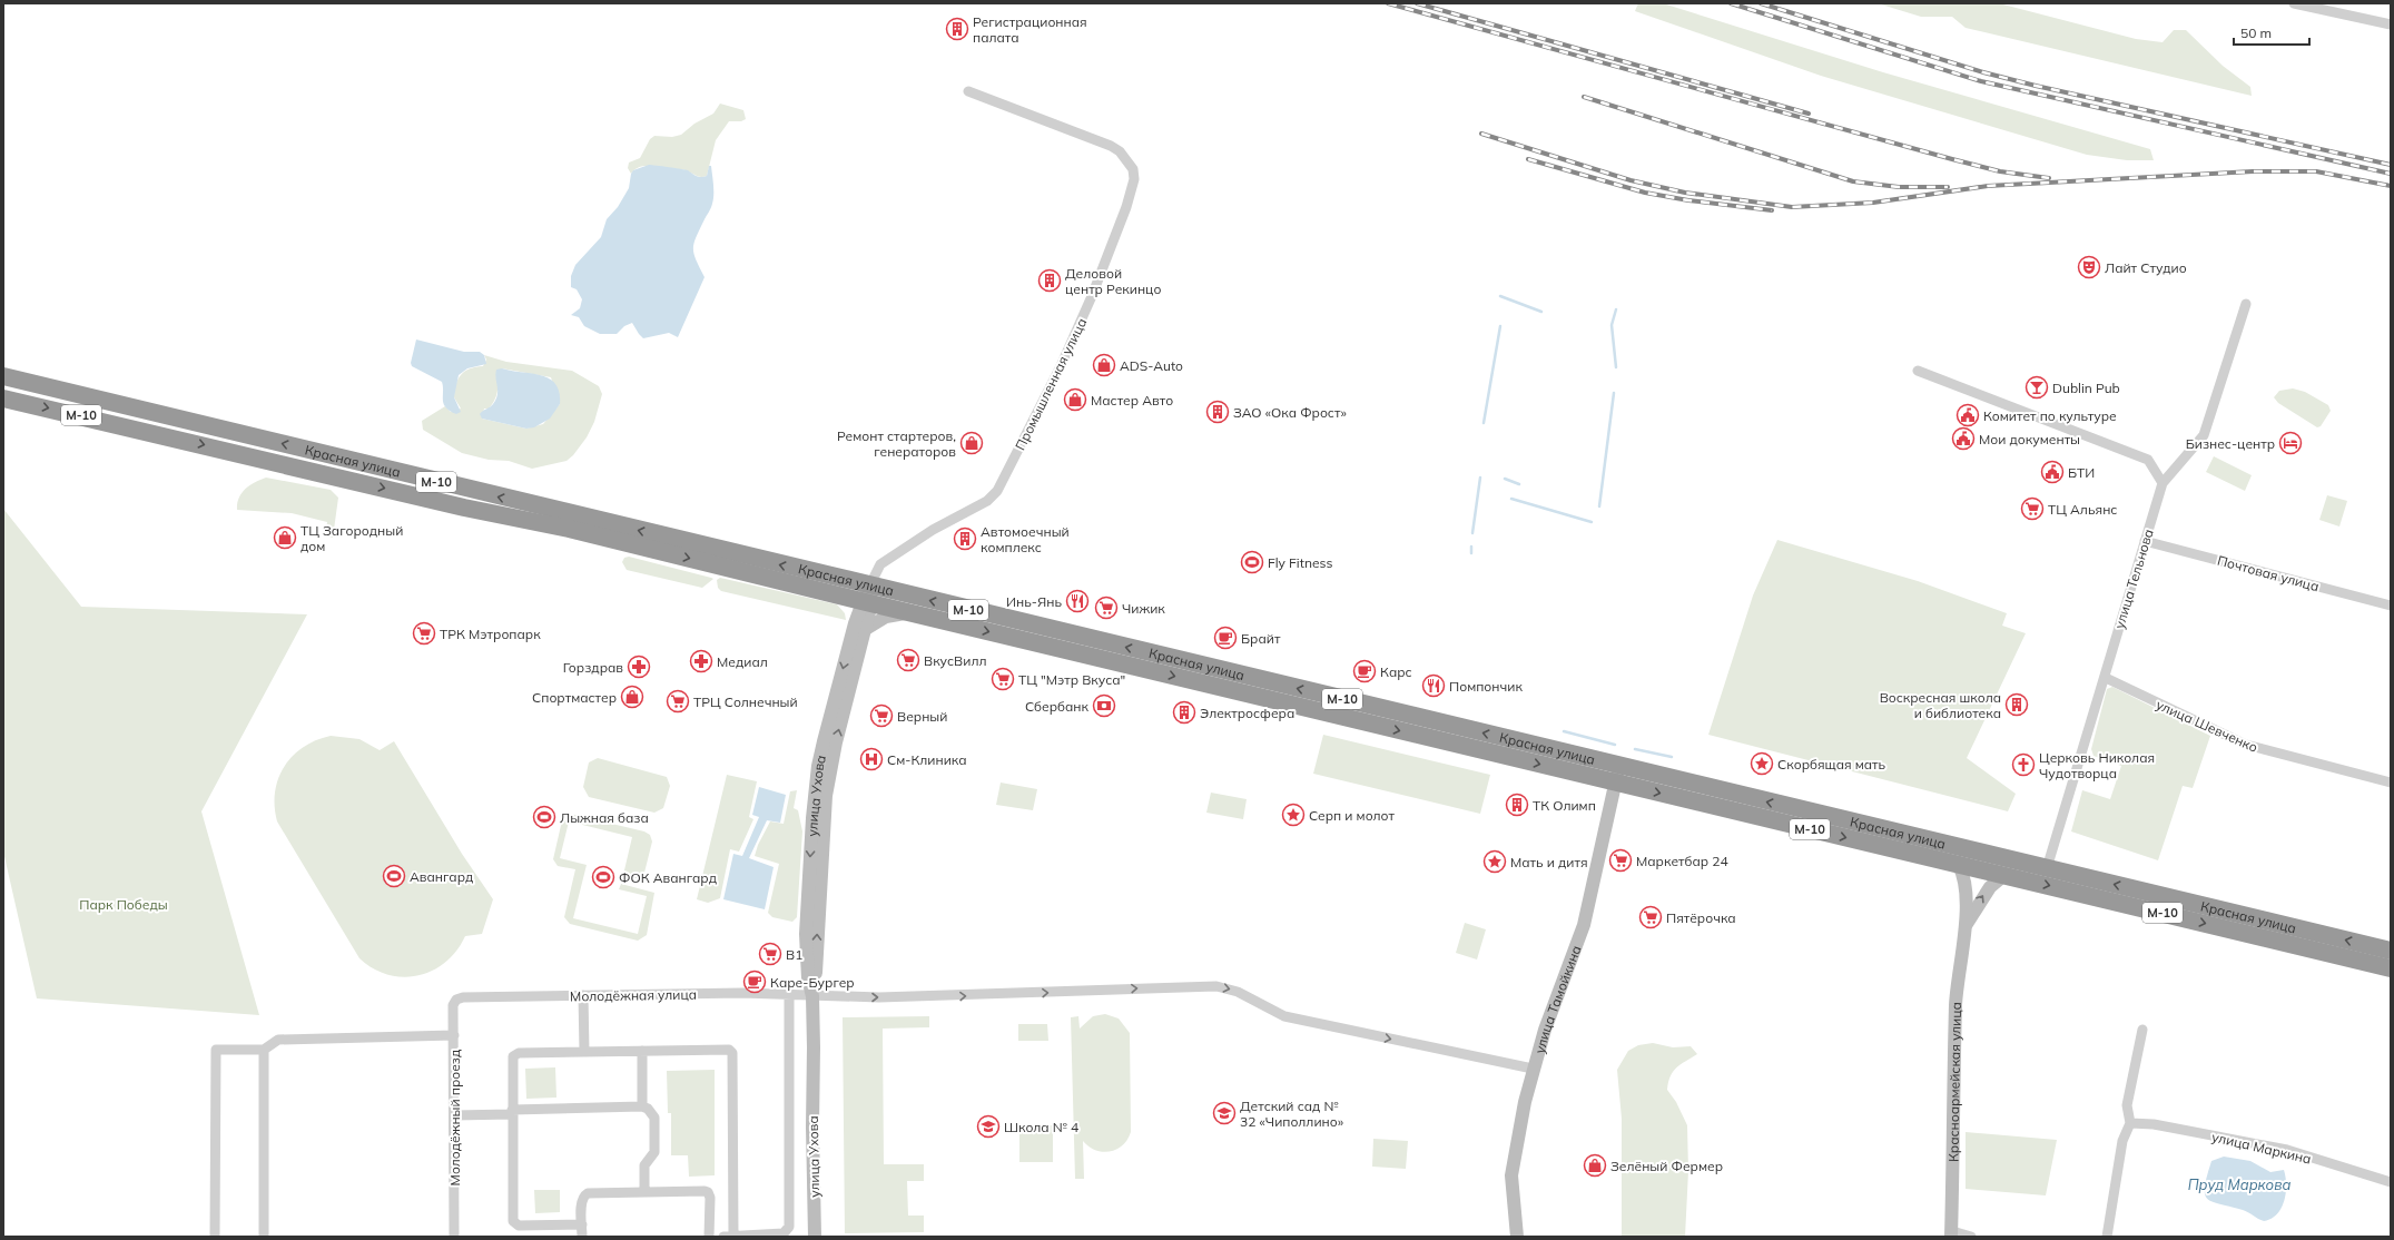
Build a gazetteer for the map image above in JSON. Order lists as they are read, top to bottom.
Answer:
{
  "streets": {
    "highway": ["М-10", "Красная улица"],
    "street": [
      "Промышленная улица",
      "Почтовая улица",
      "улица Тельнова",
      "улица Шевченко",
      "улица Ухова",
      "Молодёжная улица",
      "улица Тамойкина",
      "Красноармейская улица",
      "Молодёжный проезд",
      "улица Маркина"
    ]
  },
  "crossings": [
    ["Промышленная улица", "Красная улица"],
    ["Промышленная улица", "улица Ухова"],
    ["Красная улица", "улица Тельнова"],
    ["Красная улица", "улица Ухова"],
    ["Красная улица", "улица Тамойкина"],
    ["Почтовая улица", "улица Тельнова"],
    ["улица Тельнова", "улица Шевченко"],
    ["улица Ухова", "Молодёжная улица"],
    ["Молодёжная улица", "улица Тамойкина"],
    ["Молодёжная улица", "Молодёжный проезд"]
  ],
  "one_way": ["Молодёжная улица"],
  "water": ["Пруд Маркова"],
  "parks": ["Парк Победы"],
  "places": {
    "building": [
      "Регистрационная палата",
      "Деловой центр Рекинцо",
      "ЗАО «Ока Фрост»",
      "Автомоечный комплекс",
      "Воскресная школа и библиотека",
      "Электросфера",
      "ТК Олимп"
    ],
    "theatre": ["Лайт Студио"],
    "shop": [
      "ADS-Auto",
      "Мастер Авто",
      "Ремонт стартеров, генераторов",
      "ТЦ Загородный дом",
      "Спортмастер",
      "Зелёный Фермер"
    ],
    "bar": ["Dublin Pub"],
    "public building": ["Комитет по культуре", "Мои документы", "БТИ"],
    "hotel": ["Бизнес-центр"],
    "supermarket": [
      "ТЦ Альянс",
      "Чижик",
      "ТРК Мэтропарк",
      "ВкусВилл",
      "ТЦ \"Мэтр Вкуса\"",
      "ТРЦ Солнечный",
      "Верный",
      "Маркетбар 24",
      "Пятёрочка",
      "В1"
    ],
    "sports": [
      "Fly Fitness",
      "Лыжная база",
      "Авангард",
      "ФОК Авангард"
    ],
    "restaurant": ["Инь-Янь", "Помпончик"],
    "cafe": ["Брайт", "Карс", "Каре-Бургер"],
    "pharmacy": ["Медиал", "Горздрав"],
    "bank": ["Сбербанк"],
    "hospital": ["См-Клиника"],
    "place": ["Скорбящая мать", "Серп и молот", "Мать и дитя"],
    "church": ["Церковь Николая Чудотворца"],
    "school or university": ["Детский сад № 32 «Чиполлино»", "Школа № 4"]
  },
  "scale_bar": "50 m"
}
